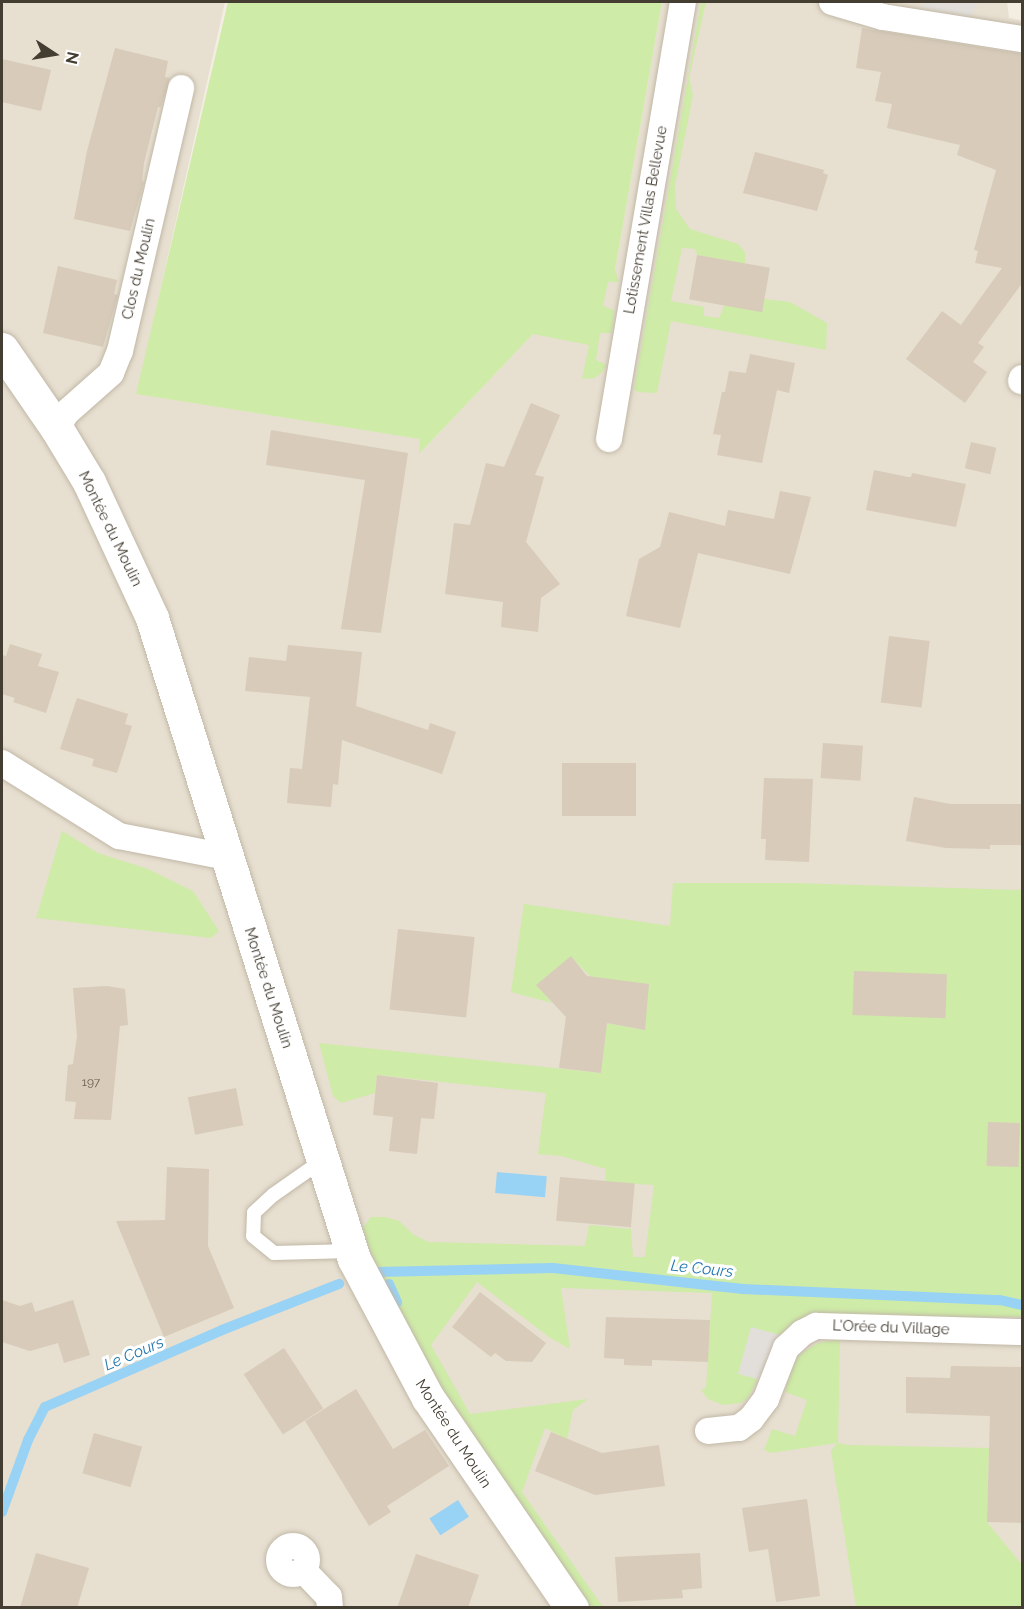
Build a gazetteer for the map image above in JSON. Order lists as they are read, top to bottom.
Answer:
{
  "streets": {
    "street": [
      "Lotissement Villas Bellevue",
      "Clos du Moulin",
      "Montée du Moulin",
      "L'Orée du Village"
    ]
  },
  "crossings": [
    ["Clos du Moulin", "Montée du Moulin"]
  ],
  "water": ["Le Cours"],
  "house_numbers": ["197"],
  "north": "right"
}
